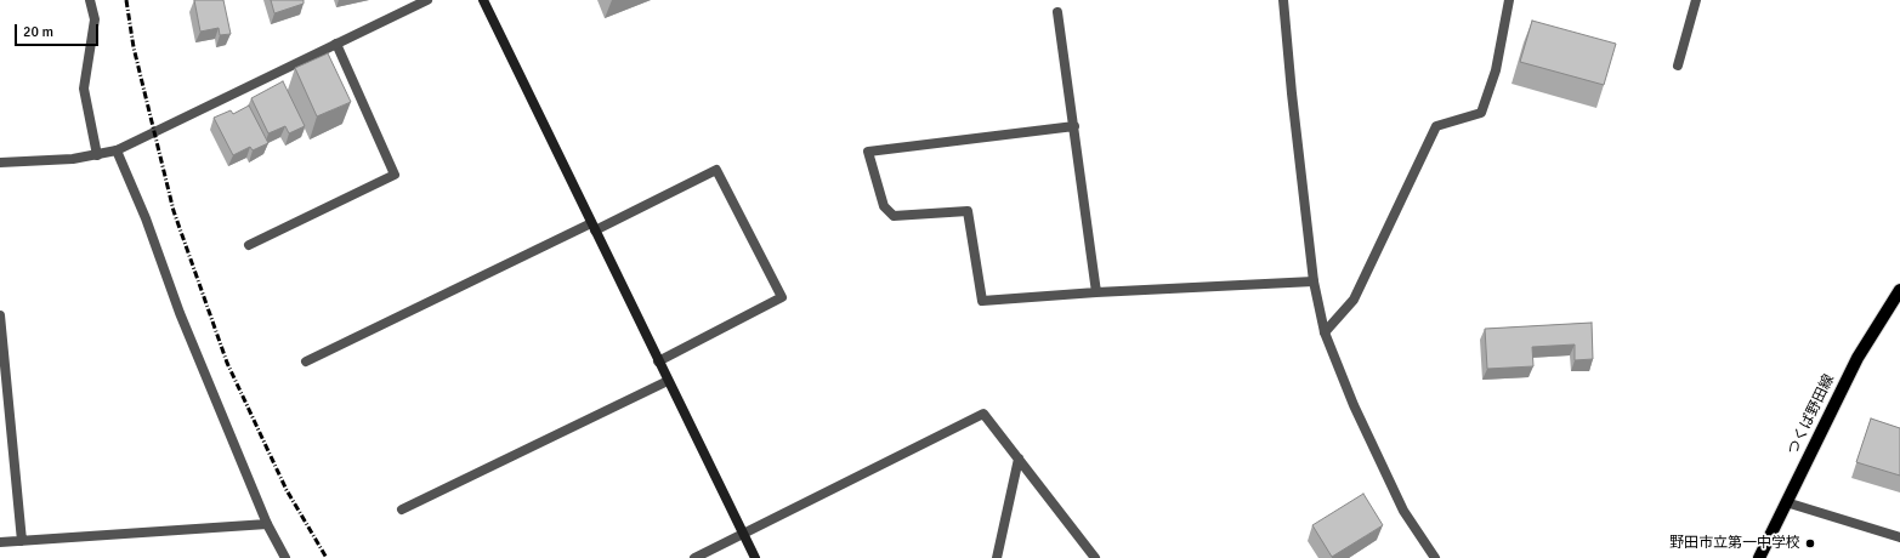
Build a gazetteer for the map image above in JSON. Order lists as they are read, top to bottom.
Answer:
{
  "streets": {
    "main road": ["つくば野田線"]
  },
  "places": ["野田市立第一中学校"],
  "scale_bar": "20 m"
}
